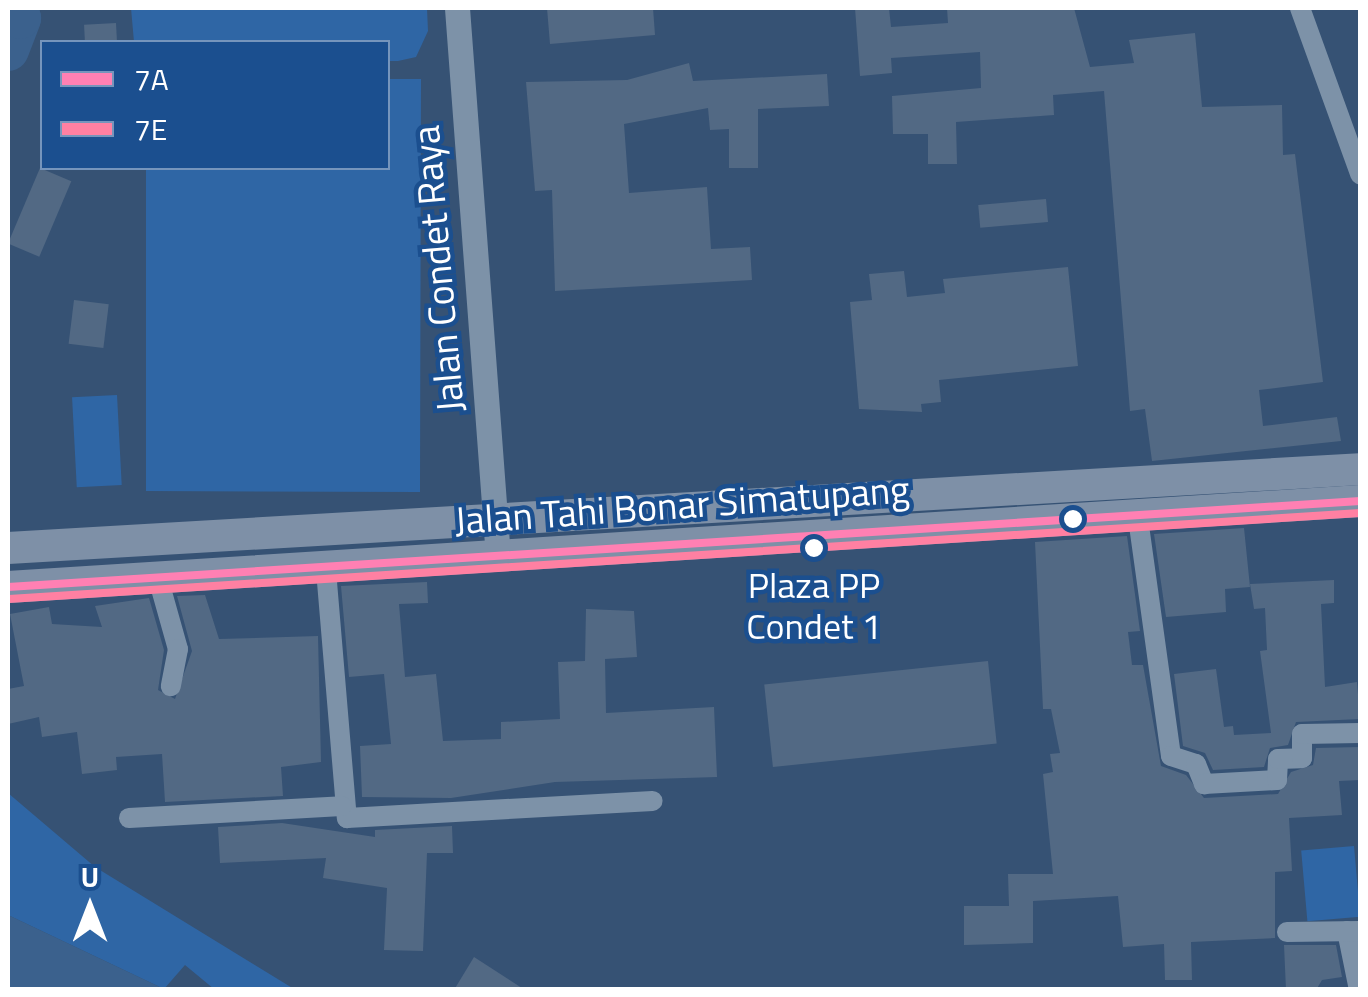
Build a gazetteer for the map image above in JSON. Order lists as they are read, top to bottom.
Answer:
{
  "streets": {
    "highway": ["Jalan Tahi Bonar Simatupang"],
    "street": ["Jalan Condet Raya"]
  },
  "crossings": [
    ["Jalan Condet Raya", "Jalan Tahi Bonar Simatupang"]
  ],
  "places": ["Plaza PP Condet 1"],
  "lines": ["transit line 7A", "transit line 7E"],
  "legend": ["7A", "7E"],
  "north": "top"
}
